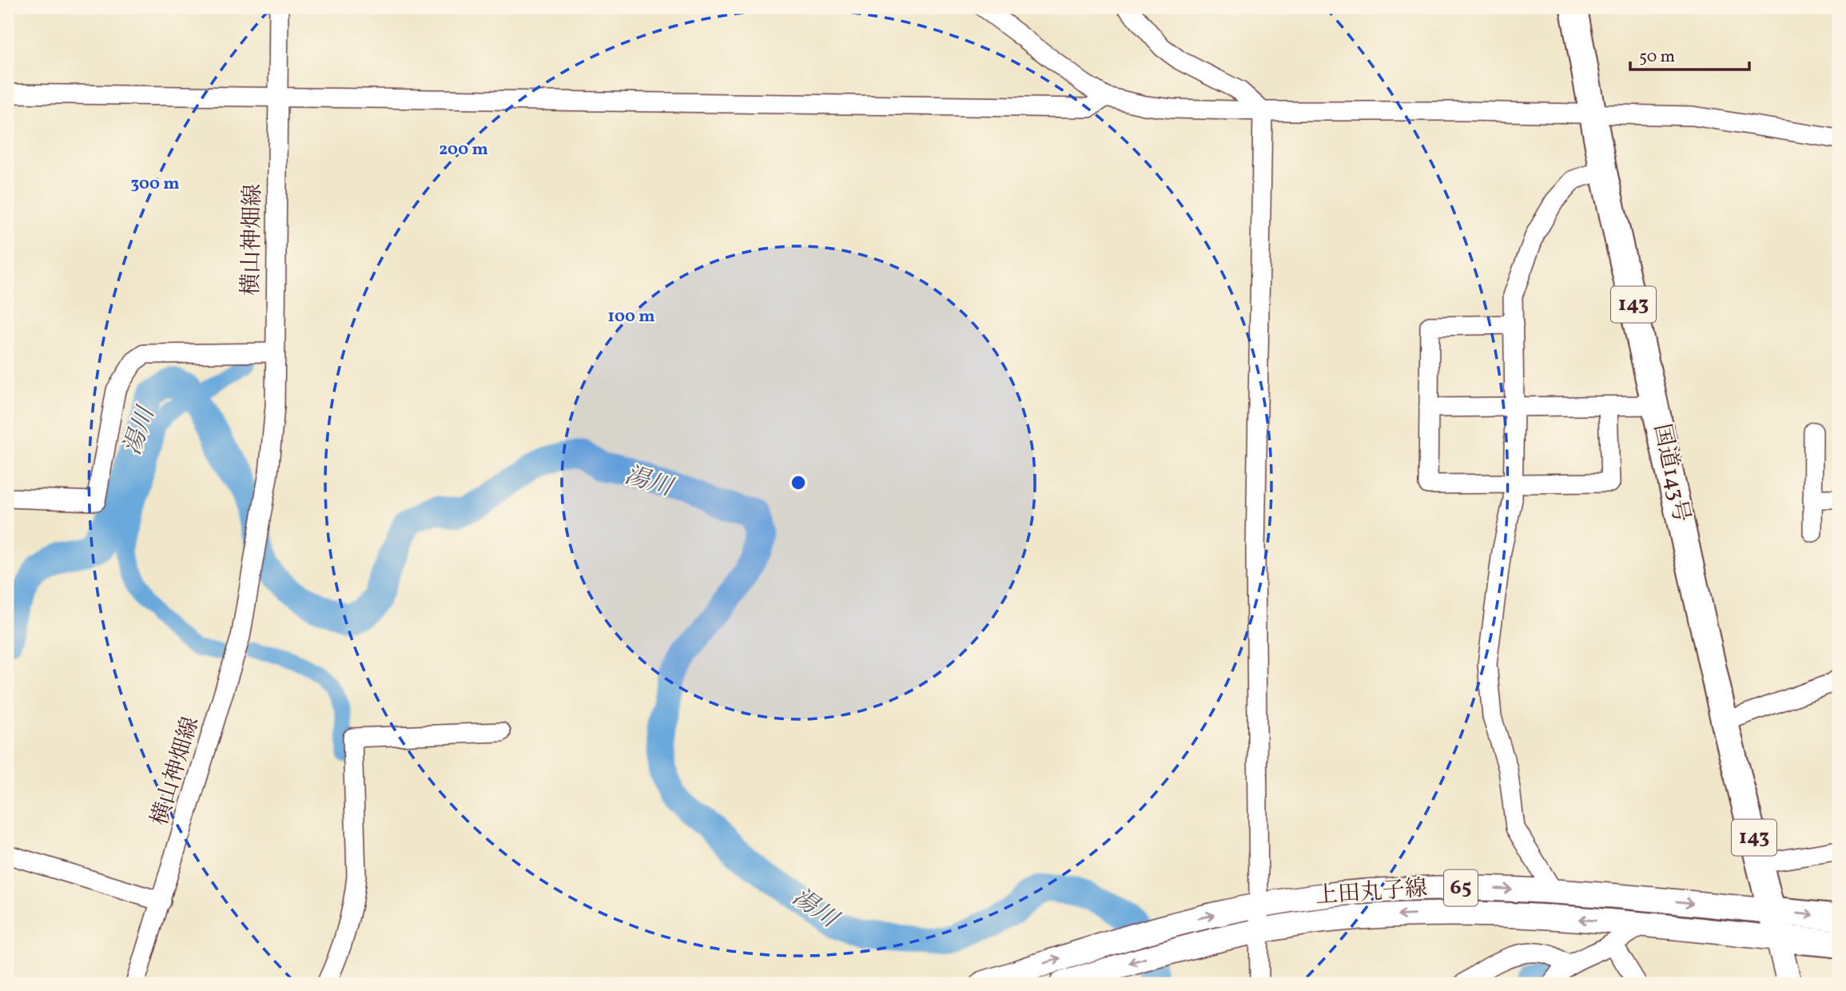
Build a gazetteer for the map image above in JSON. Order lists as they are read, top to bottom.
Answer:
{
  "streets": {
    "highway": ["143", "国道143号"],
    "main road": ["65", "上田丸子線"],
    "street": ["横山神畑線"]
  },
  "crossings": [
    ["国道143号", "上田丸子線"]
  ],
  "water": ["湯川"],
  "scale_bar": "50 m",
  "rings": ["200 m", "300 m", "100 m"]
}
